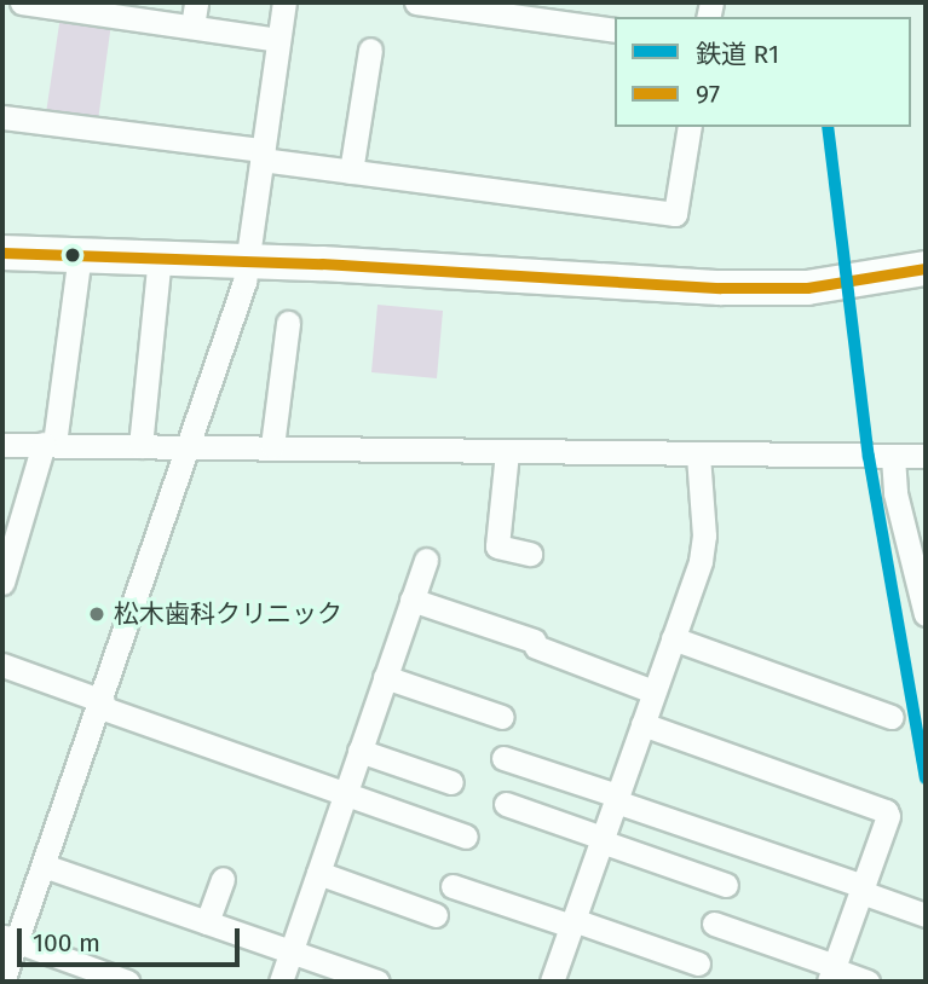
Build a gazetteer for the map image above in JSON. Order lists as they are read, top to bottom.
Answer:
{
  "places": ["松木歯科クリニック"],
  "lines": ["rail line R1", "transit line 97"],
  "legend": ["鉄道 R1", "97"],
  "scale_bar": "100 m"
}
